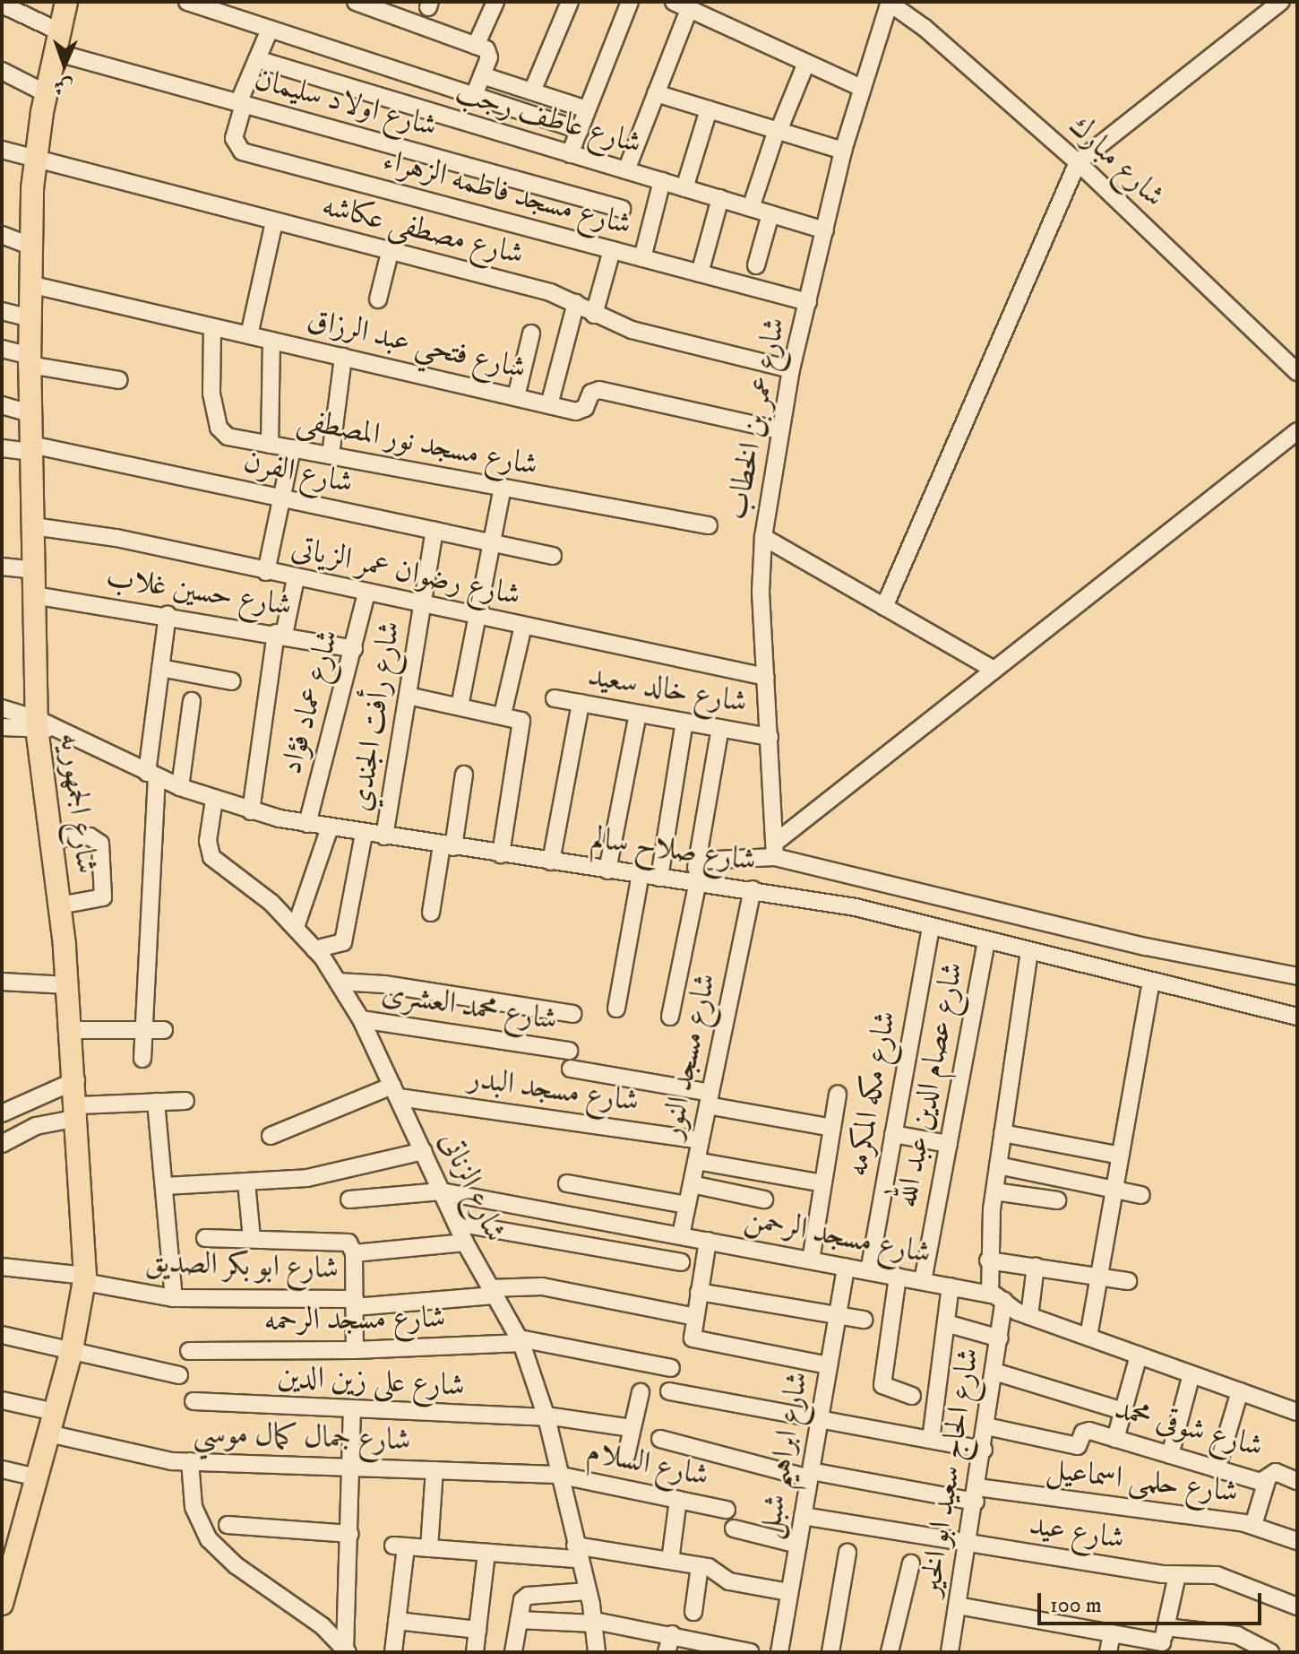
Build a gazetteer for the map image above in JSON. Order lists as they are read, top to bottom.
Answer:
{
  "streets": {
    "main road": ["شارع الجمهوريه"],
    "street": [
      "شارع اولاد سليمان",
      "شارع عاطف رجب",
      "شارع مبارك",
      "شارع مسجد فاطمه الزهراء",
      "شارع مصطفى عكاشه",
      "شارع فتحي عبد الرزاق",
      "شارع عمر بن الخطاب",
      "شارع مسجد نور المصطفى",
      "شارع الفرن",
      "شارع رضوان عمر الزياتى",
      "شارع حسين غلاب",
      "شارع خالد سعيد",
      "شارع عماد فؤاد",
      "شارع رأفت الجندي",
      "شارع صلاح سالم",
      "شارع محمد العشرى",
      "شارع مسجد النور",
      "شارع عصام الدين عبد الله",
      "شارع مسجد البدر",
      "شارع مكه المكرمه",
      "شارع الزناتى",
      "شارع مسجد الرحمن",
      "شارع ابو بكر الصديق",
      "شارع مسجد الرحمه",
      "شارع على زين الدين",
      "شارع شوقى محمد",
      "شارع جمال كمال موسي",
      "شارع ابراهيم شبل",
      "شارع السلام",
      "شارع الحاج سعيد ابو الخير",
      "شارع حلمى اسماعيل",
      "شارع عيد"
    ]
  },
  "crossings": [
    ["شارع اولاد سليمان", "شارع مسجد فاطمه الزهراء"],
    ["شارع اولاد سليمان", "شارع الجمهوريه"],
    ["شارع عاطف رجب", "شارع مسجد فاطمه الزهراء"],
    ["شارع عاطف رجب", "شارع عمر بن الخطاب"],
    ["شارع مبارك", "شارع عمر بن الخطاب"],
    ["شارع مسجد فاطمه الزهراء", "شارع عمر بن الخطاب"],
    ["شارع مصطفى عكاشه", "شارع عمر بن الخطاب"],
    ["شارع مصطفى عكاشه", "شارع الجمهوريه"],
    ["شارع فتحي عبد الرزاق", "شارع عمر بن الخطاب"],
    ["شارع فتحي عبد الرزاق", "شارع مسجد نور المصطفى"],
    ["شارع فتحي عبد الرزاق", "شارع الجمهوريه"],
    ["شارع عمر بن الخطاب", "شارع رضوان عمر الزياتى"],
    ["شارع عمر بن الخطاب", "شارع خالد سعيد"],
    ["شارع الفرن", "شارع رأفت الجندي"],
    ["شارع الفرن", "شارع الجمهوريه"],
    ["شارع رضوان عمر الزياتى", "شارع عماد فؤاد"],
    ["شارع رضوان عمر الزياتى", "شارع رأفت الجندي"],
    ["شارع رضوان عمر الزياتى", "شارع الجمهوريه"],
    ["شارع حسين غلاب", "شارع عماد فؤاد"],
    ["شارع حسين غلاب", "شارع الجمهوريه"],
    ["شارع عماد فؤاد", "شارع صلاح سالم"],
    ["شارع رأفت الجندي", "شارع صلاح سالم"],
    ["شارع الجمهوريه", "شارع صلاح سالم"],
    ["شارع الجمهوريه", "شارع ابو بكر الصديق"],
    ["شارع الجمهوريه", "شارع جمال كمال موسي"],
    ["شارع صلاح سالم", "شارع مسجد النور"],
    ["شارع صلاح سالم", "شارع عصام الدين عبد الله"],
    ["شارع صلاح سالم", "شارع مكه المكرمه"],
    ["شارع صلاح سالم", "شارع الزناتى"],
    ["شارع صلاح سالم", "شارع الحاج سعيد ابو الخير"],
    ["شارع محمد العشرى", "شارع الزناتى"],
    ["شارع مسجد النور", "شارع مسجد البدر"],
    ["شارع مسجد النور", "شارع مسجد الرحمن"],
    ["شارع عصام الدين عبد الله", "شارع مسجد الرحمن"],
    ["شارع مسجد البدر", "شارع الزناتى"],
    ["شارع مكه المكرمه", "شارع مسجد الرحمن"],
    ["شارع الزناتى", "شارع مسجد الرحمن"],
    ["شارع الزناتى", "شارع ابو بكر الصديق"],
    ["شارع الزناتى", "شارع مسجد الرحمه"],
    ["شارع الزناتى", "شارع على زين الدين"],
    ["شارع الزناتى", "شارع جمال كمال موسي"],
    ["شارع الزناتى", "شارع السلام"],
    ["شارع مسجد الرحمن", "شارع ابراهيم شبل"],
    ["شارع مسجد الرحمن", "شارع الحاج سعيد ابو الخير"],
    ["شارع شوقى محمد", "شارع الحاج سعيد ابو الخير"],
    ["شارع جمال كمال موسي", "شارع السلام"],
    ["شارع ابراهيم شبل", "شارع حلمى اسماعيل"],
    ["شارع ابراهيم شبل", "شارع عيد"],
    ["شارع الحاج سعيد ابو الخير", "شارع حلمى اسماعيل"],
    ["شارع الحاج سعيد ابو الخير", "شارع عيد"]
  ],
  "scale_bar": "100 m",
  "north": "bottom"
}
